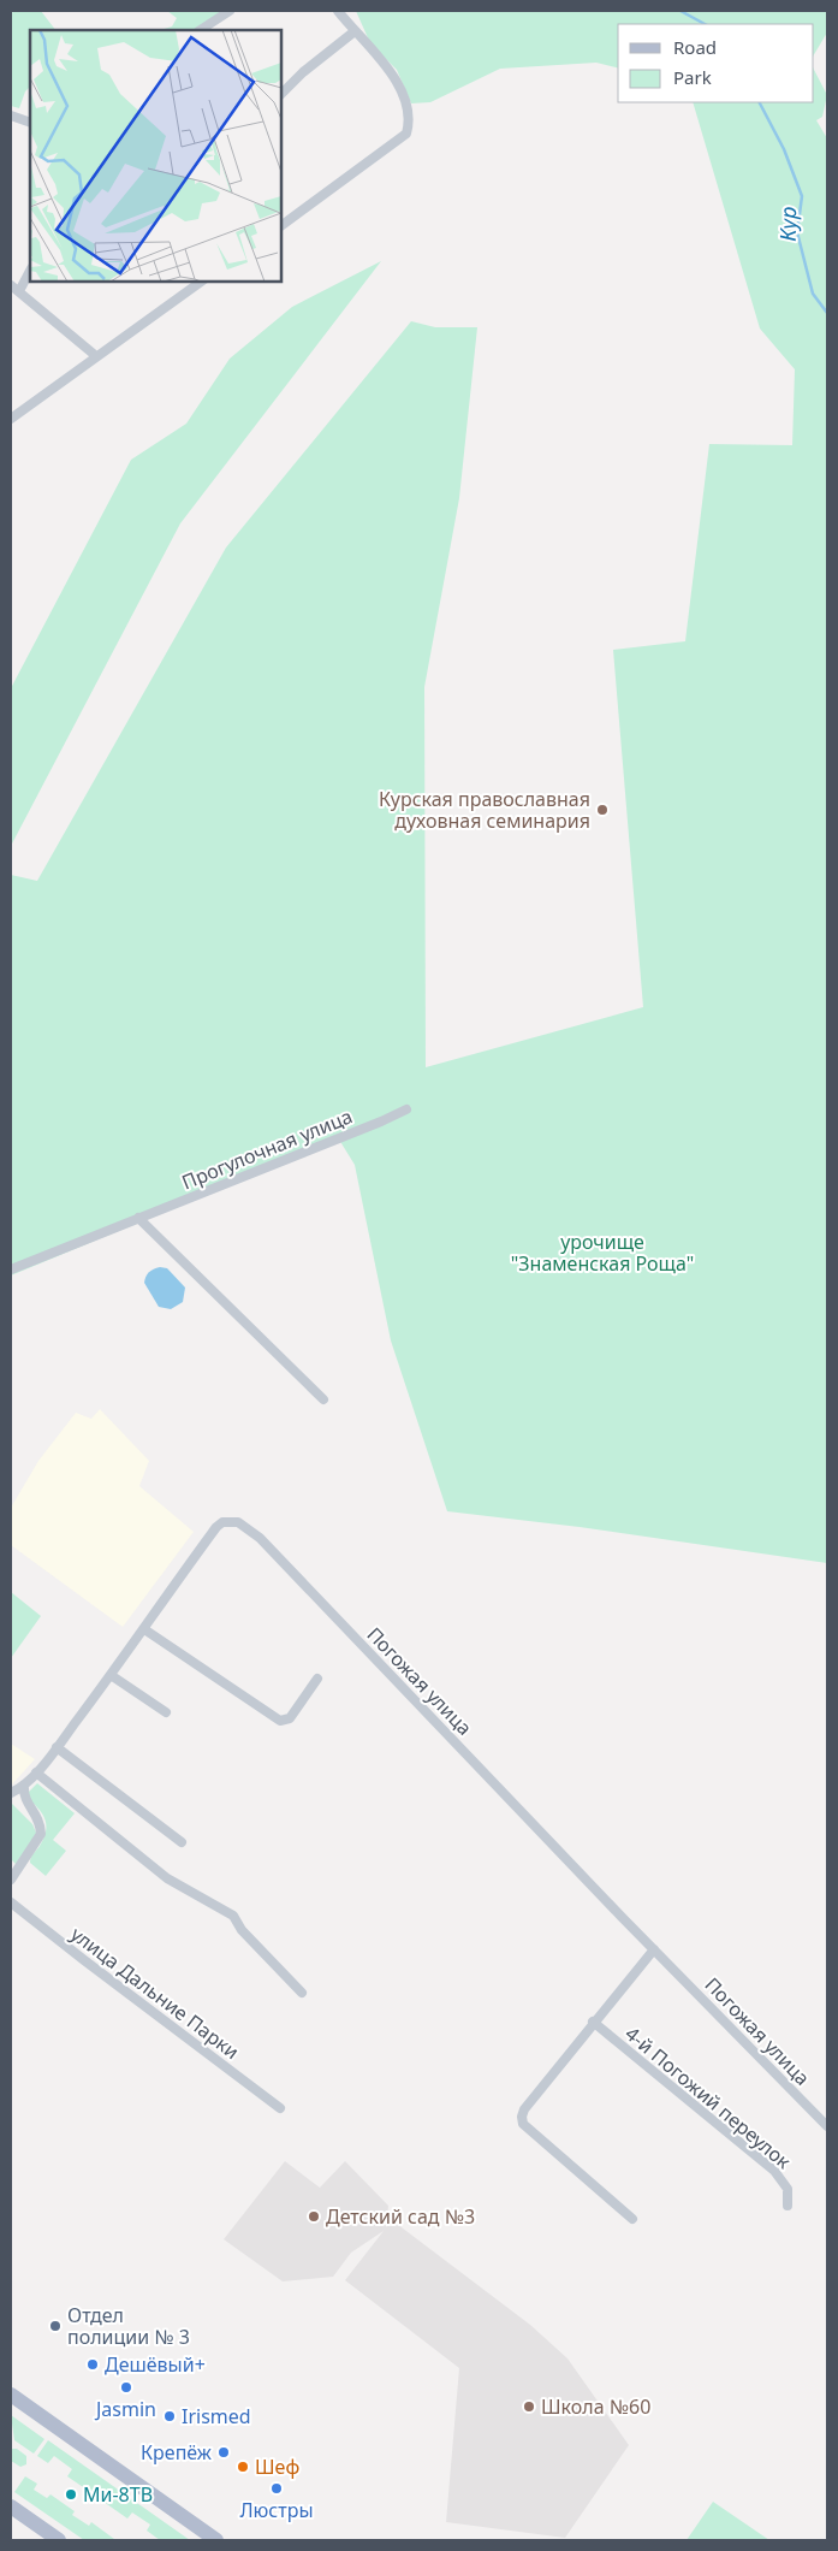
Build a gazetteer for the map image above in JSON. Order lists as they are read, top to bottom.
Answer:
{
  "streets": {
    "street": [
      "Прогулочная улица",
      "Погожая улица",
      "улица Дальние Парки",
      "4-й Погожий переулок"
    ]
  },
  "water": ["Кур"],
  "parks": ["урочище \"Знаменская Роща\""],
  "places": [
    "Курская православная духовная семинария",
    "Детский сад №3",
    "Отдел полиции № 3",
    "Дешёвый+",
    "Jasmin",
    "Школа №60",
    "Irismed",
    "Крепёж",
    "Шеф",
    "Люстры",
    "Ми-8ТВ"
  ],
  "legend": ["Road", "Park"]
}
